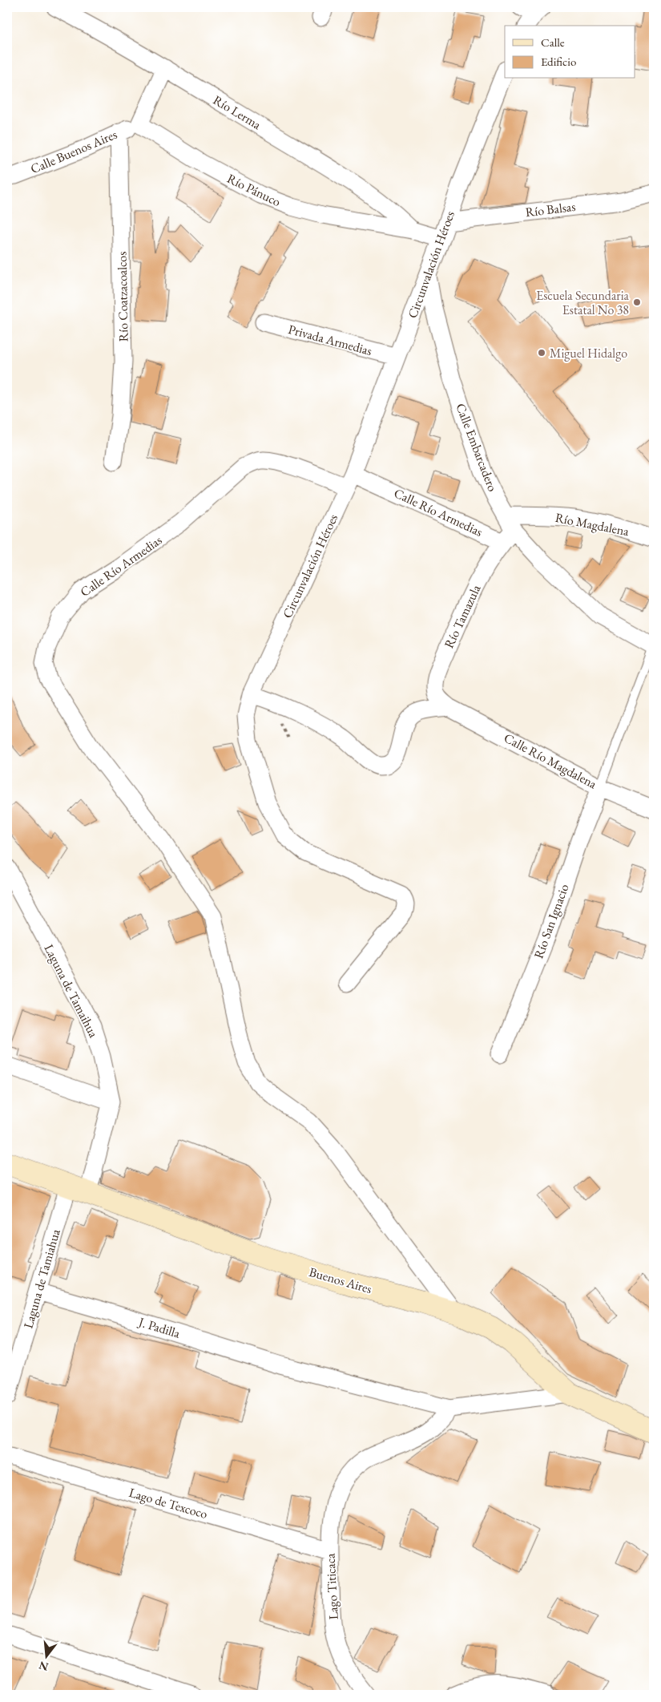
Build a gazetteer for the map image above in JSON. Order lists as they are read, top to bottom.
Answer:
{
  "streets": {
    "street": [
      "Río Lerma",
      "Calle Buenos Aires",
      "Río Pánuco",
      "Río Balsas",
      "Circunvalación Héroes",
      "Río Coatzacoalcos",
      "Privada Armedias",
      "Calle Embarcadero",
      "Calle Río Armedias",
      "Río Magdalena",
      "Río Tamazula",
      "Calle Río Magdalena",
      "Río San Ignacio",
      "Laguna de Tamaihua",
      "Laguna de Tamiahua",
      "Buenos Aires",
      "J. Padilla",
      "Lago de Texcoco",
      "Lago Titicaca"
    ]
  },
  "crossings": [
    ["Río Lerma", "Río Pánuco"],
    ["Calle Buenos Aires", "Río Pánuco"],
    ["Calle Buenos Aires", "Río Coatzacoalcos"],
    ["Río Pánuco", "Circunvalación Héroes"],
    ["Río Balsas", "Circunvalación Héroes"],
    ["Circunvalación Héroes", "Privada Armedias"],
    ["Circunvalación Héroes", "Calle Embarcadero"],
    ["Circunvalación Héroes", "Calle Río Armedias"],
    ["Calle Embarcadero", "Calle Río Armedias"],
    ["Calle Embarcadero", "Río Magdalena"],
    ["Calle Embarcadero", "Río Tamazula"],
    ["Calle Río Armedias", "Río Magdalena"],
    ["Calle Río Armedias", "Río Tamazula"],
    ["Calle Río Armedias", "Buenos Aires"],
    ["Río Magdalena", "Río Tamazula"],
    ["Río Tamazula", "Calle Río Magdalena"],
    ["Calle Río Magdalena", "Río San Ignacio"],
    ["Laguna de Tamaihua", "Laguna de Tamiahua"],
    ["Laguna de Tamaihua", "Buenos Aires"],
    ["Laguna de Tamiahua", "Buenos Aires"],
    ["Laguna de Tamiahua", "J. Padilla"],
    ["J. Padilla", "Lago Titicaca"],
    ["Lago de Texcoco", "Lago Titicaca"]
  ],
  "places": ["Escuela Secundaria Estatal No 38", "Miguel Hidalgo"],
  "legend": ["Calle", "Edificio"],
  "north": "bottom"
}
